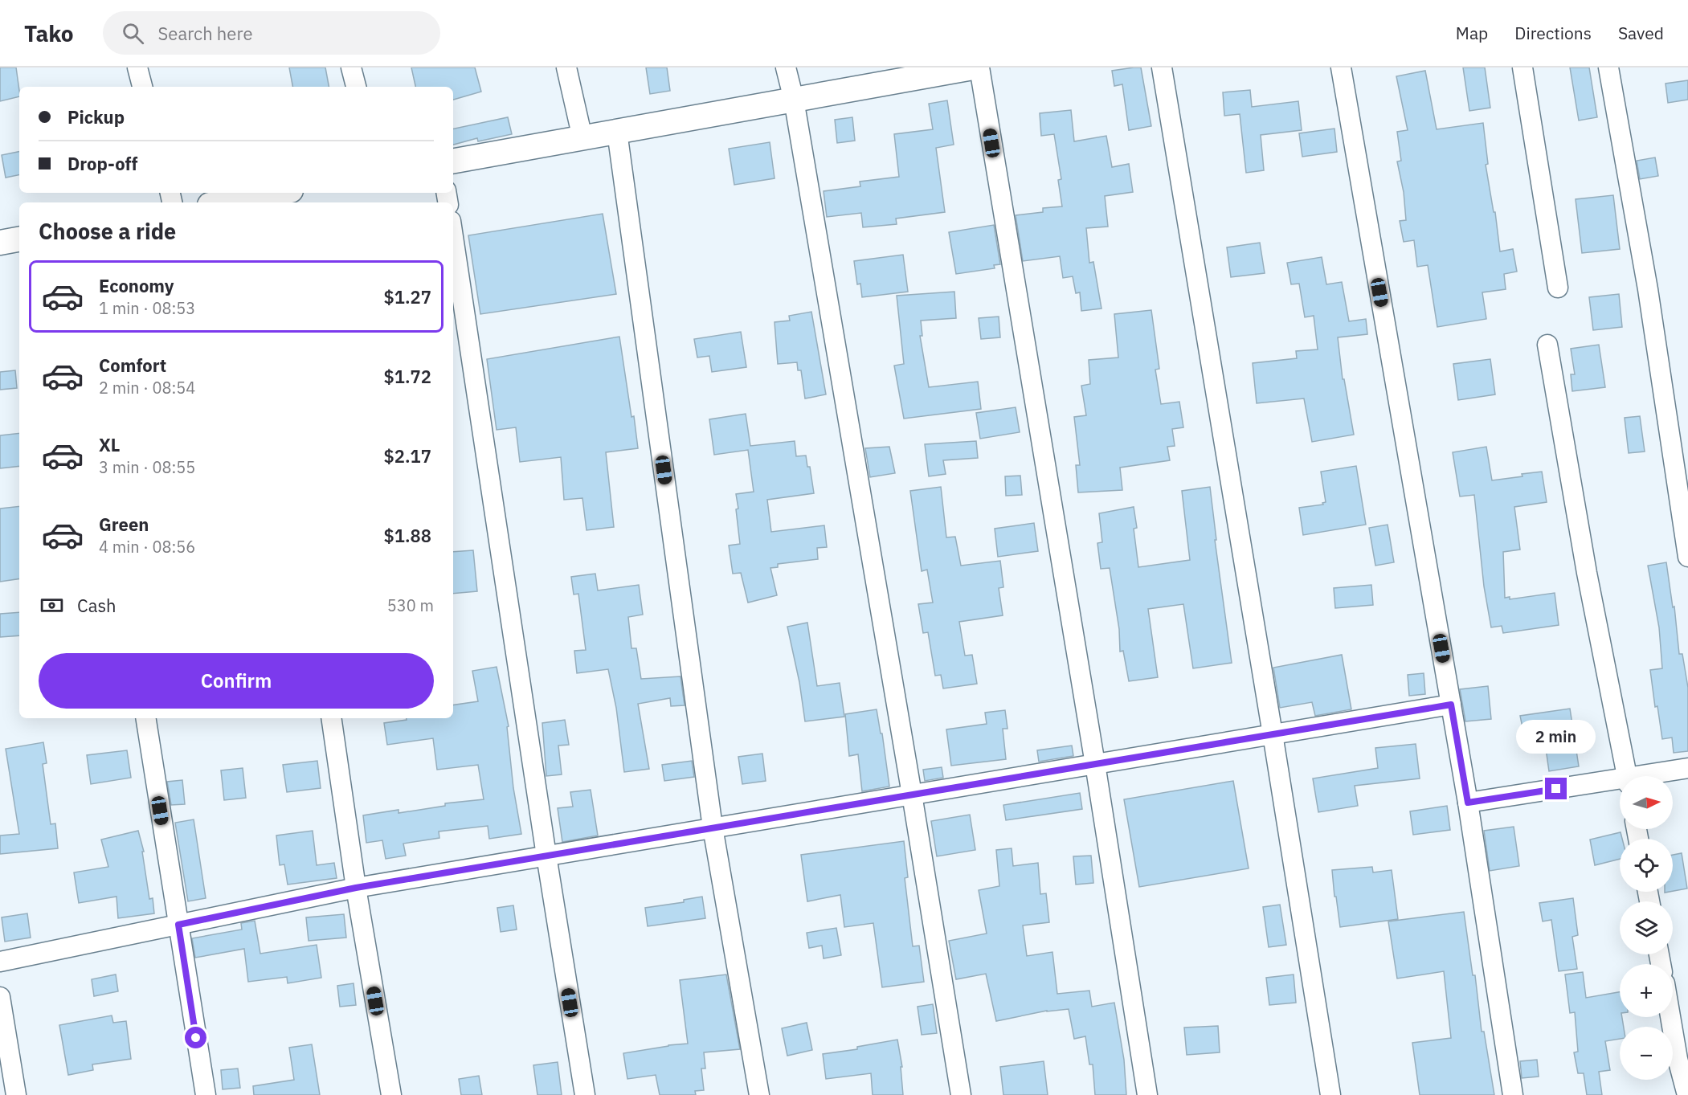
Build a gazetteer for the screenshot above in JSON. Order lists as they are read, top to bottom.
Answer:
{
  "north": "right",
  "page": {
    "header": "Tako",
    "search": "Search here",
    "nav": ["Map", "Directions", "Saved"],
    "banner": ["Pickup", "Drop-off"],
    "heading": "Choose a ride",
    "list": [
      {
        "name": "Economy",
        "note": "1 min · 08:53",
        "value": "$1.27"
      },
      {
        "name": "Comfort",
        "note": "2 min · 08:54",
        "value": "$1.72"
      },
      {
        "name": "XL",
        "note": "3 min · 08:55",
        "value": "$2.17"
      },
      {
        "name": "Green",
        "note": "4 min · 08:56",
        "value": "$1.88"
      }
    ],
    "pay": ["Cash", "530 m"],
    "buttons": "Confirm",
    "bubble": "2 min",
    "map_buttons": ["+", "−"]
  }
}
